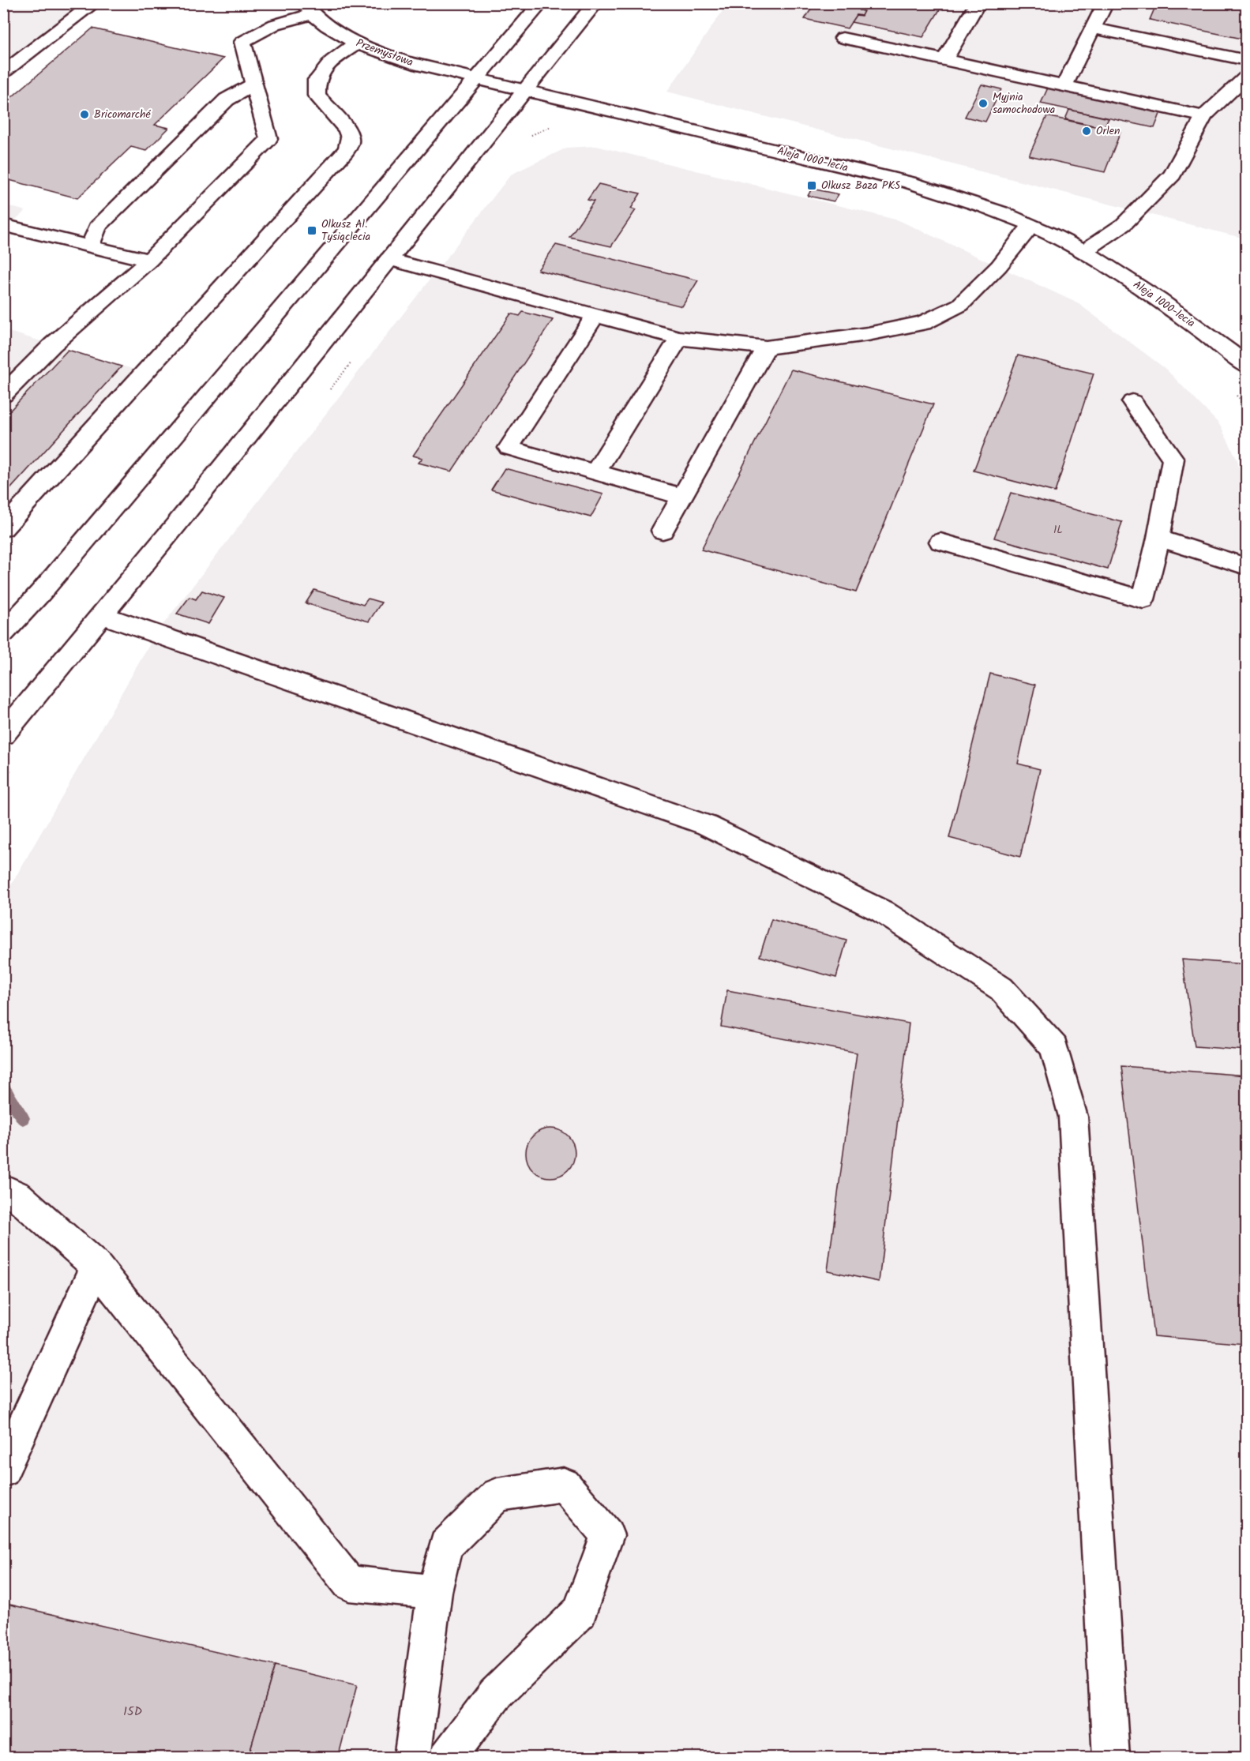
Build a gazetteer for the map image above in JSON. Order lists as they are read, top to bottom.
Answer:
{
  "streets": {
    "main road": ["Przemysłowa", "Aleja 1000-lecia"]
  },
  "crossings": [
    ["Przemysłowa", "Aleja 1000-lecia"]
  ],
  "places": {
    "other": ["Myjnia samochodowa", "Bricomarché", "Orlen"],
    "transit": ["Olkusz Baza PKS", "Olkusz Al. Tysiąclecia"]
  },
  "house_numbers": ["1L", "15D"]
}
